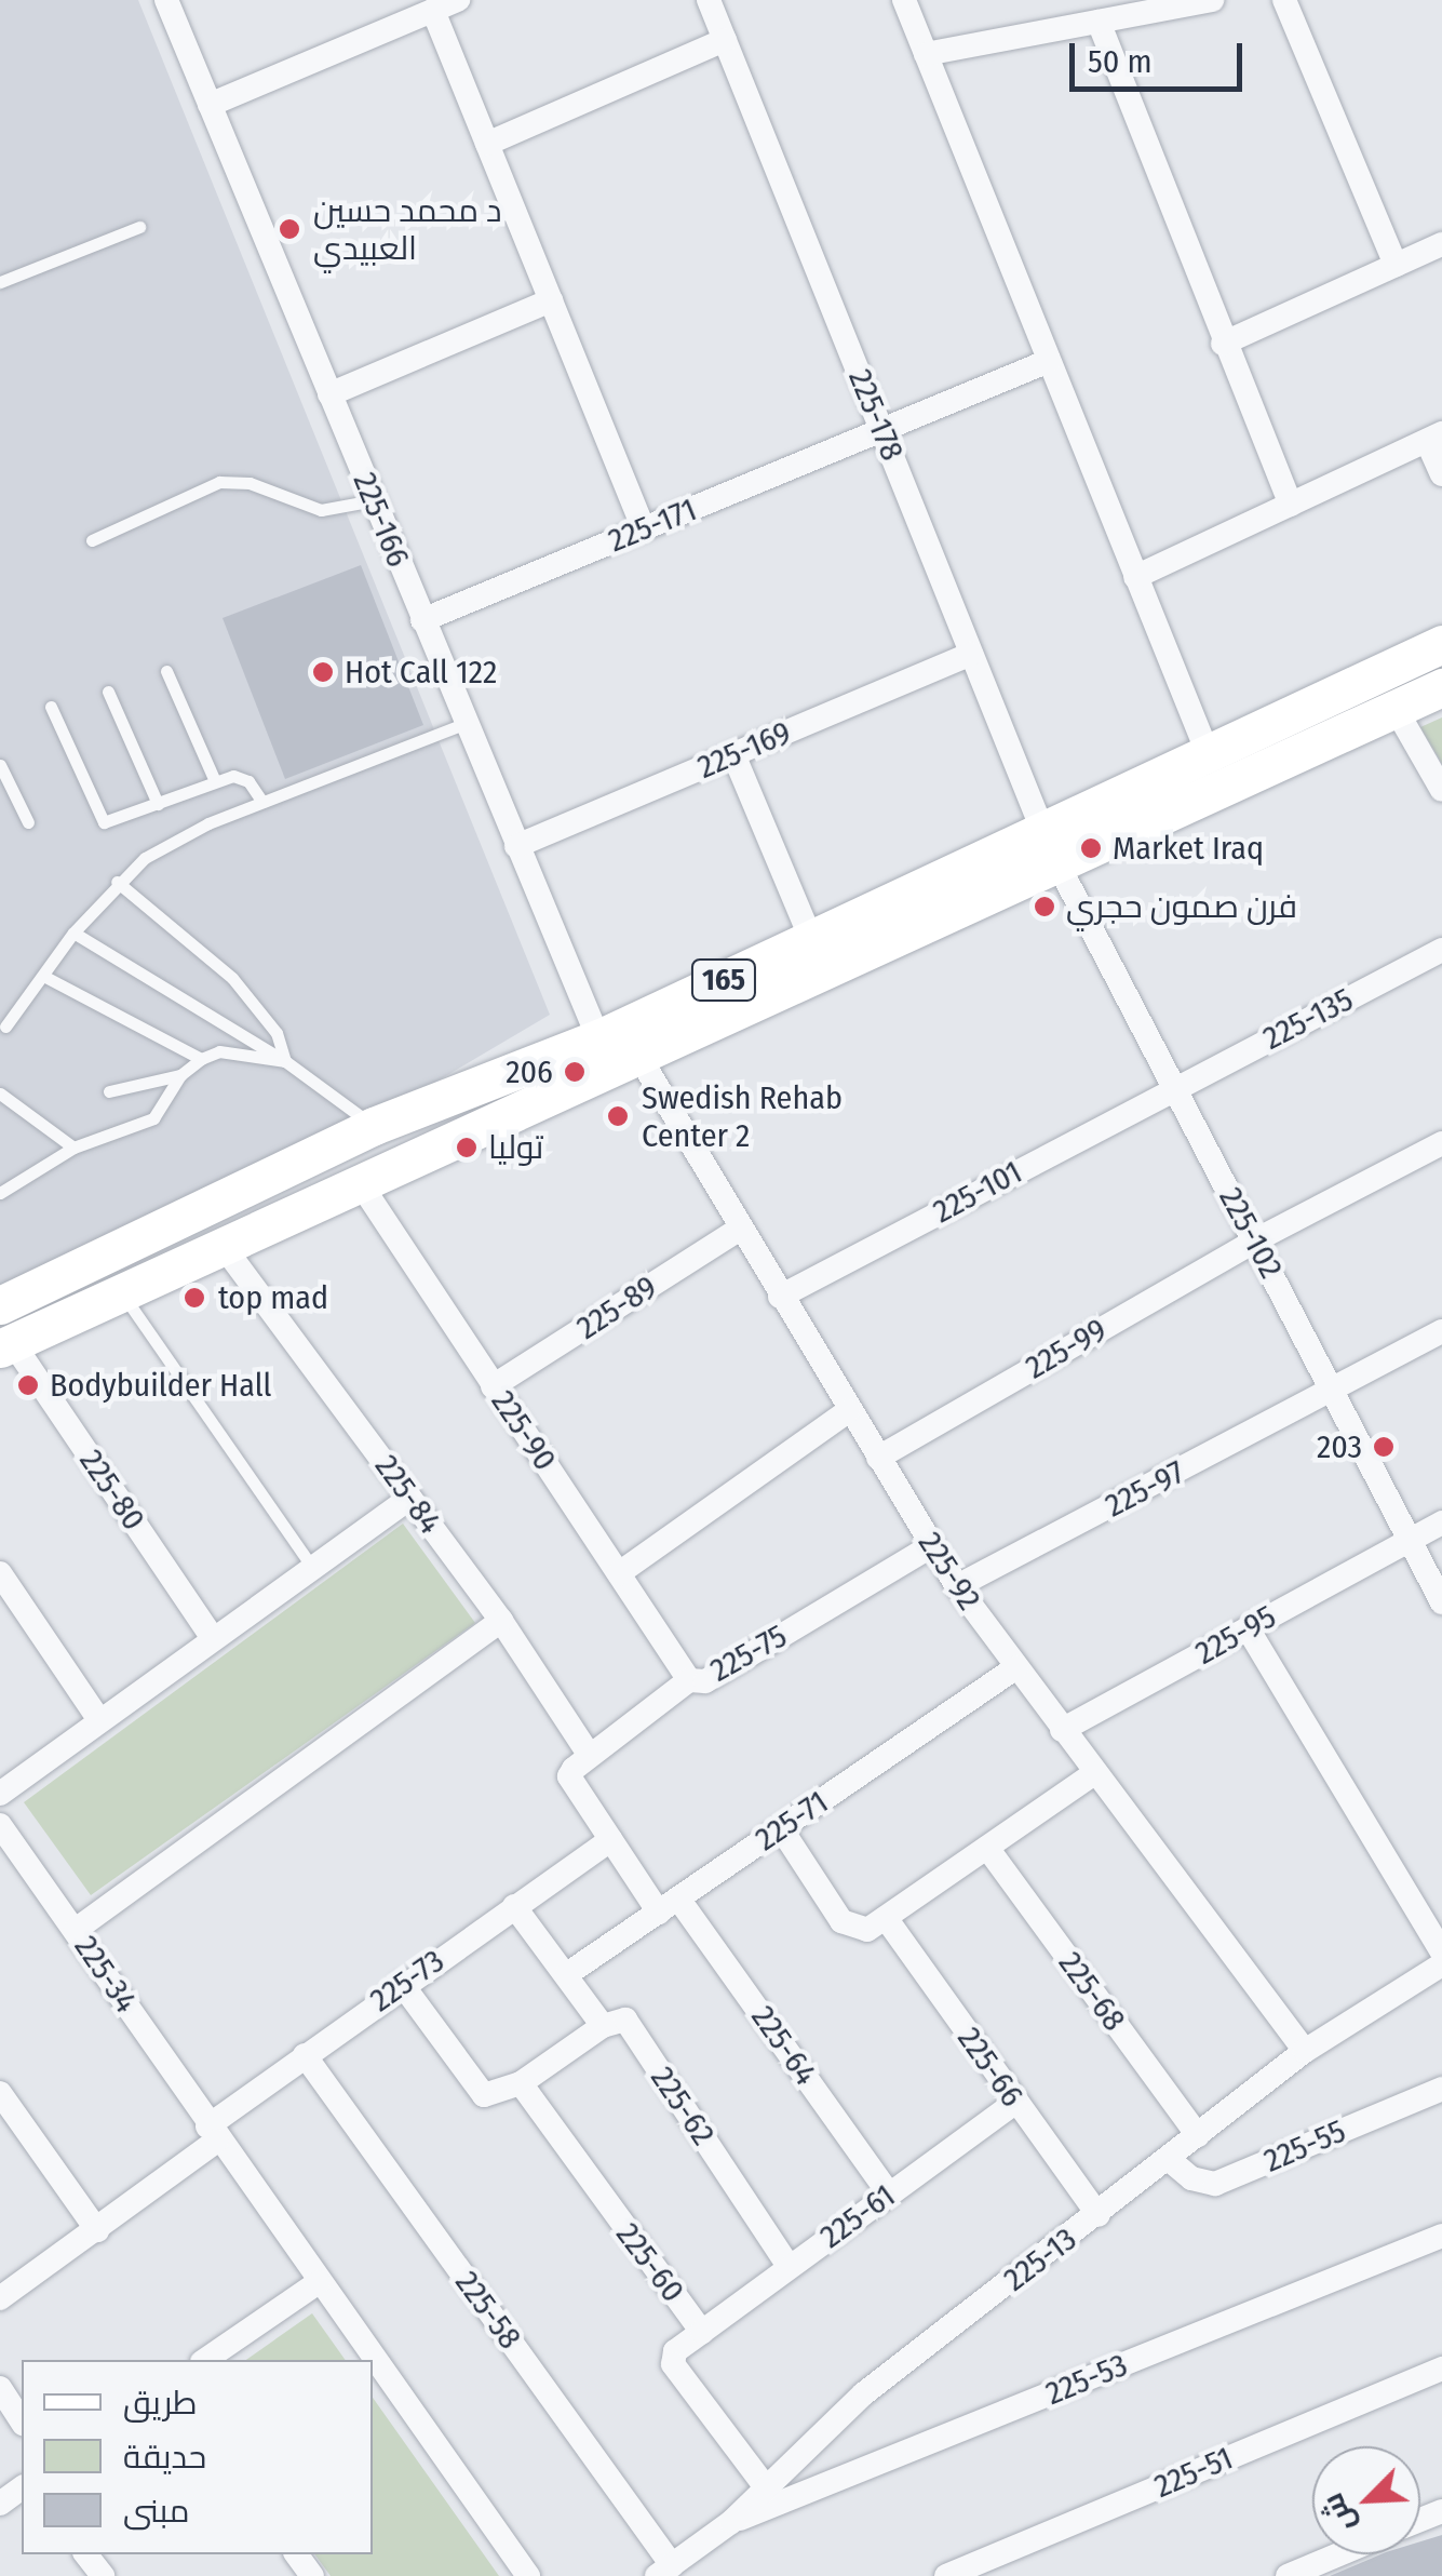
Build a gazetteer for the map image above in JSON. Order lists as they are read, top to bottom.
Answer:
{
  "streets": {
    "main road": ["165"],
    "street": [
      "225-178",
      "225-166",
      "225-171",
      "225-169",
      "225-135",
      "225-101",
      "225-102",
      "225-89",
      "225-99",
      "225-90",
      "225-97",
      "225-80",
      "225-84",
      "225-92",
      "225-95",
      "225-75",
      "225-71",
      "225-34",
      "225-73",
      "225-68",
      "225-64",
      "225-66",
      "225-62",
      "225-55",
      "225-61",
      "225-13",
      "225-60",
      "225-58",
      "225-53",
      "225-51"
    ]
  },
  "crossings": [
    ["225-178", "225-171"],
    ["225-178", "225-169"],
    ["225-178", "165"],
    ["225-178", "225-102"],
    ["225-166", "225-171"],
    ["225-166", "225-169"],
    ["225-166", "165"],
    ["165", "225-102"],
    ["165", "225-90"],
    ["165", "225-80"],
    ["165", "225-84"],
    ["165", "225-92"],
    ["225-135", "225-101"],
    ["225-135", "225-102"],
    ["225-101", "225-102"],
    ["225-101", "225-92"],
    ["225-102", "225-99"],
    ["225-102", "225-97"],
    ["225-102", "225-95"],
    ["225-89", "225-90"],
    ["225-89", "225-92"],
    ["225-99", "225-92"],
    ["225-90", "225-75"],
    ["225-97", "225-92"],
    ["225-84", "225-75"],
    ["225-84", "225-73"],
    ["225-84", "225-64"],
    ["225-92", "225-95"],
    ["225-92", "225-75"],
    ["225-92", "225-71"],
    ["225-92", "225-13"],
    ["225-71", "225-64"],
    ["225-71", "225-66"],
    ["225-34", "225-73"],
    ["225-73", "225-64"],
    ["225-73", "225-58"],
    ["225-68", "225-13"],
    ["225-64", "225-61"],
    ["225-66", "225-61"],
    ["225-66", "225-13"],
    ["225-62", "225-61"],
    ["225-55", "225-13"],
    ["225-61", "225-60"],
    ["225-13", "225-60"],
    ["225-13", "225-58"],
    ["225-13", "225-53"]
  ],
  "places": [
    "د محمد حسين العبيدي",
    "Hot Call 122",
    "Market Iraq",
    "فرن صمون حجري",
    "206",
    "Swedish Rehab Center 2",
    "تولیا",
    "top mad",
    "Bodybuilder Hall",
    "203"
  ],
  "legend": ["طريق", "حديقة", "مبنى"],
  "scale_bar": "50 m",
  "north": "bottom left"
}
